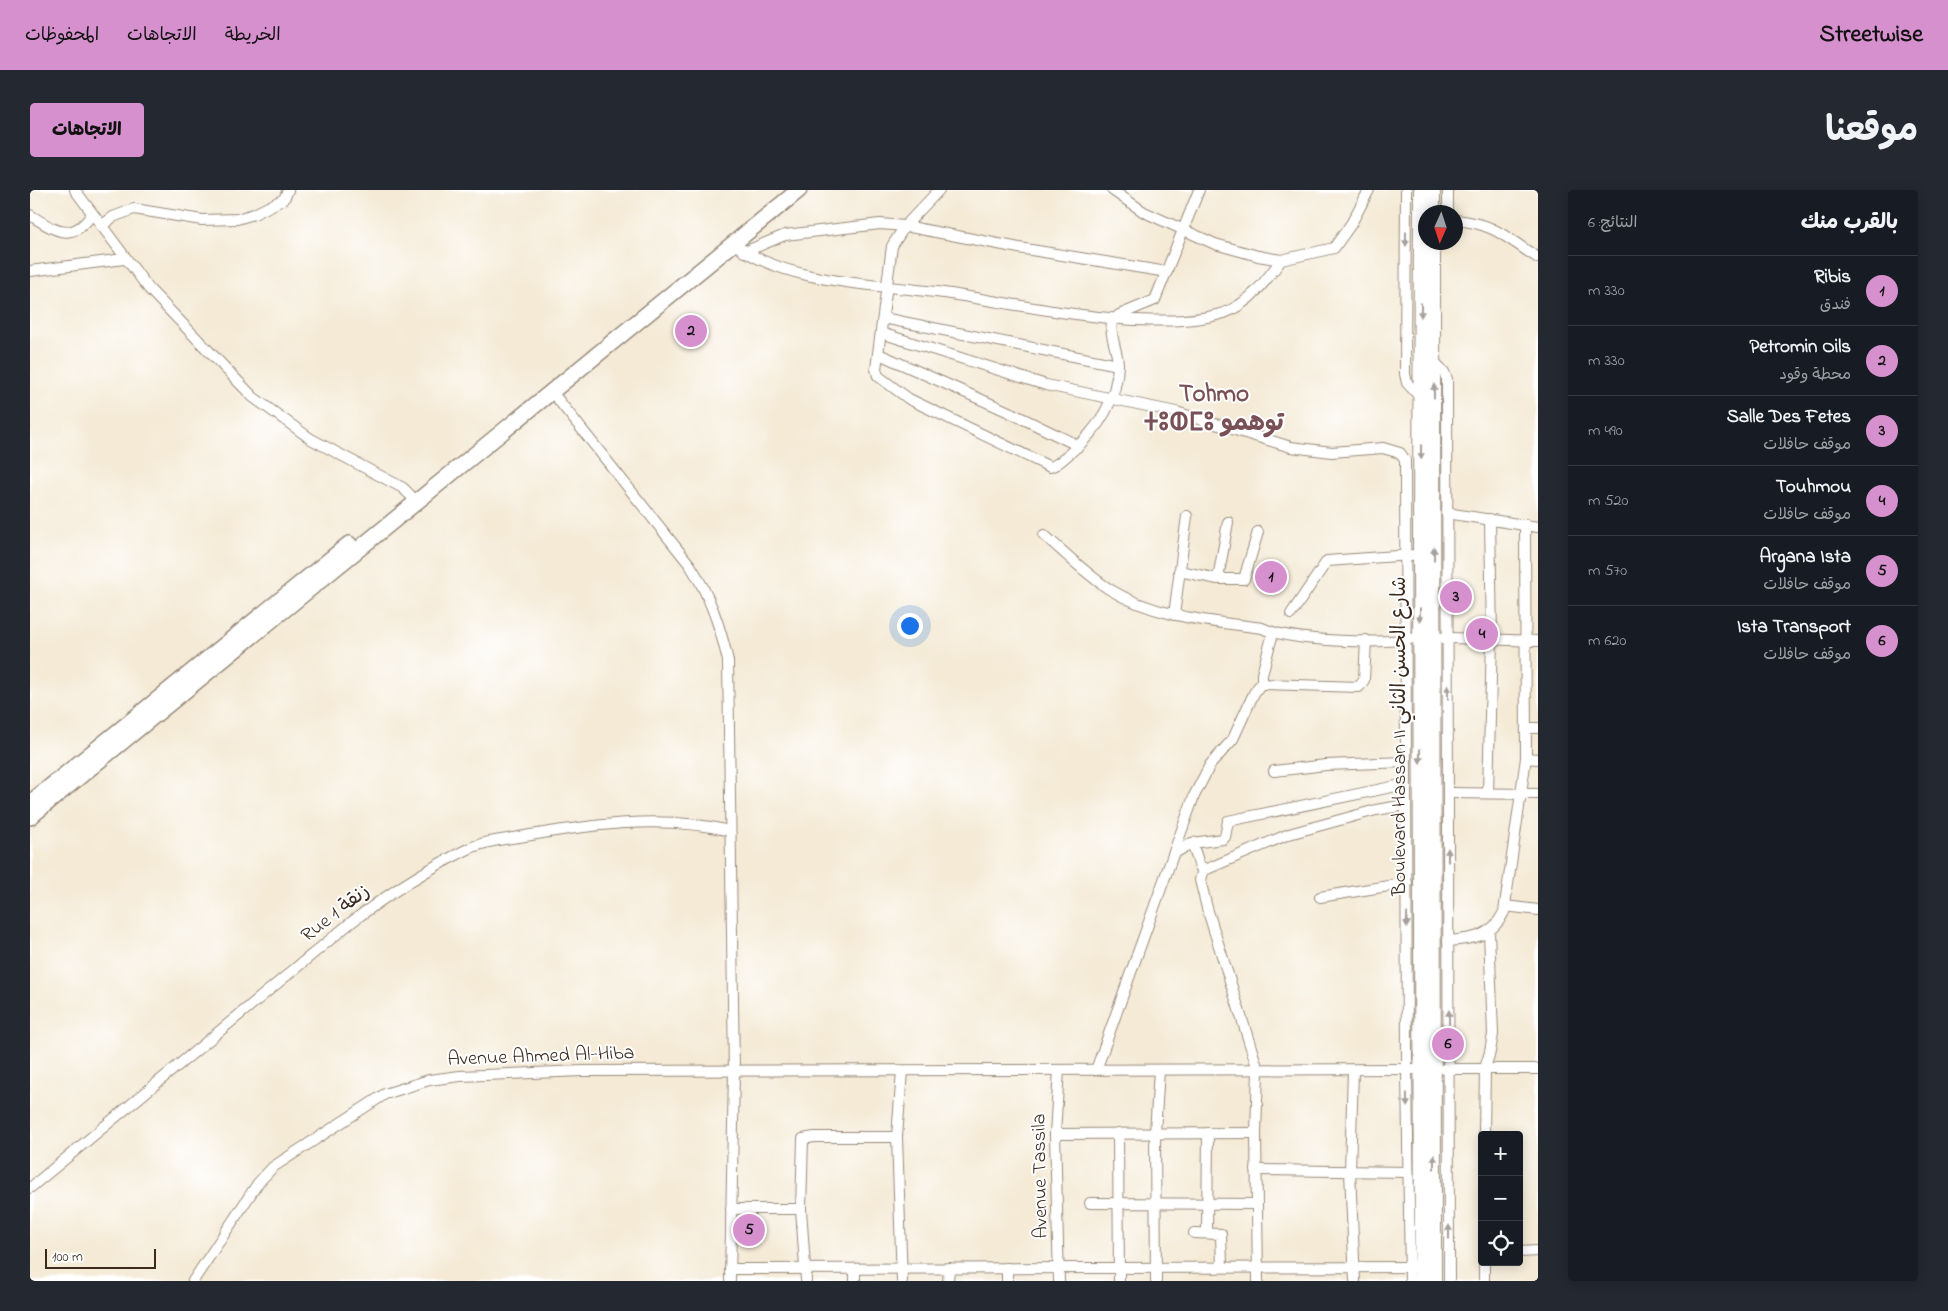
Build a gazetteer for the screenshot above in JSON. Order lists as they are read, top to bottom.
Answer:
{
  "streets": {
    "main road": ["Boulevard Hassan II شارع الحسن الثاني"],
    "street": ["Rue 1 زنقة", "Avenue Ahmed Al-Hiba", "Avenue Tassila"]
  },
  "crossings": [
    ["Boulevard Hassan II شارع الحسن الثاني", "Avenue Ahmed Al-Hiba"],
    ["Avenue Ahmed Al-Hiba", "Avenue Tassila"]
  ],
  "districts": ["Tohmo ⵜⵓⵀⵎⵓ توهمو"],
  "scale_bar": "100 m",
  "north": "bottom",
  "page": {
    "header": "Streetwise",
    "nav": ["الخريطة", "الاتجاهات", "المحفوظات"],
    "title": "موقعنا",
    "buttons": "الاتجاهات",
    "heading": ["بالقرب منك", "النتائج: 6"],
    "list": [
      {
        "mark": "1",
        "name": "Ribis",
        "note": "فندق",
        "value": "330 m"
      },
      {
        "mark": "2",
        "name": "Petromin Oils",
        "note": "محطة وقود",
        "value": "330 m"
      },
      {
        "mark": "3",
        "name": "Salle Des Fetes",
        "note": "موقف حافلات",
        "value": "490 m"
      },
      {
        "mark": "4",
        "name": "Touhmou",
        "note": "موقف حافلات",
        "value": "520 m"
      },
      {
        "mark": "5",
        "name": "Argana Ista",
        "note": "موقف حافلات",
        "value": "570 m"
      },
      {
        "mark": "6",
        "name": "Ista Transport",
        "note": "موقف حافلات",
        "value": "620 m"
      }
    ],
    "pins": [
      "2",
      "1",
      "3",
      "4",
      "6",
      "5"
    ],
    "map_buttons": ["+", "−"],
    "scale": "100 m"
  }
}
